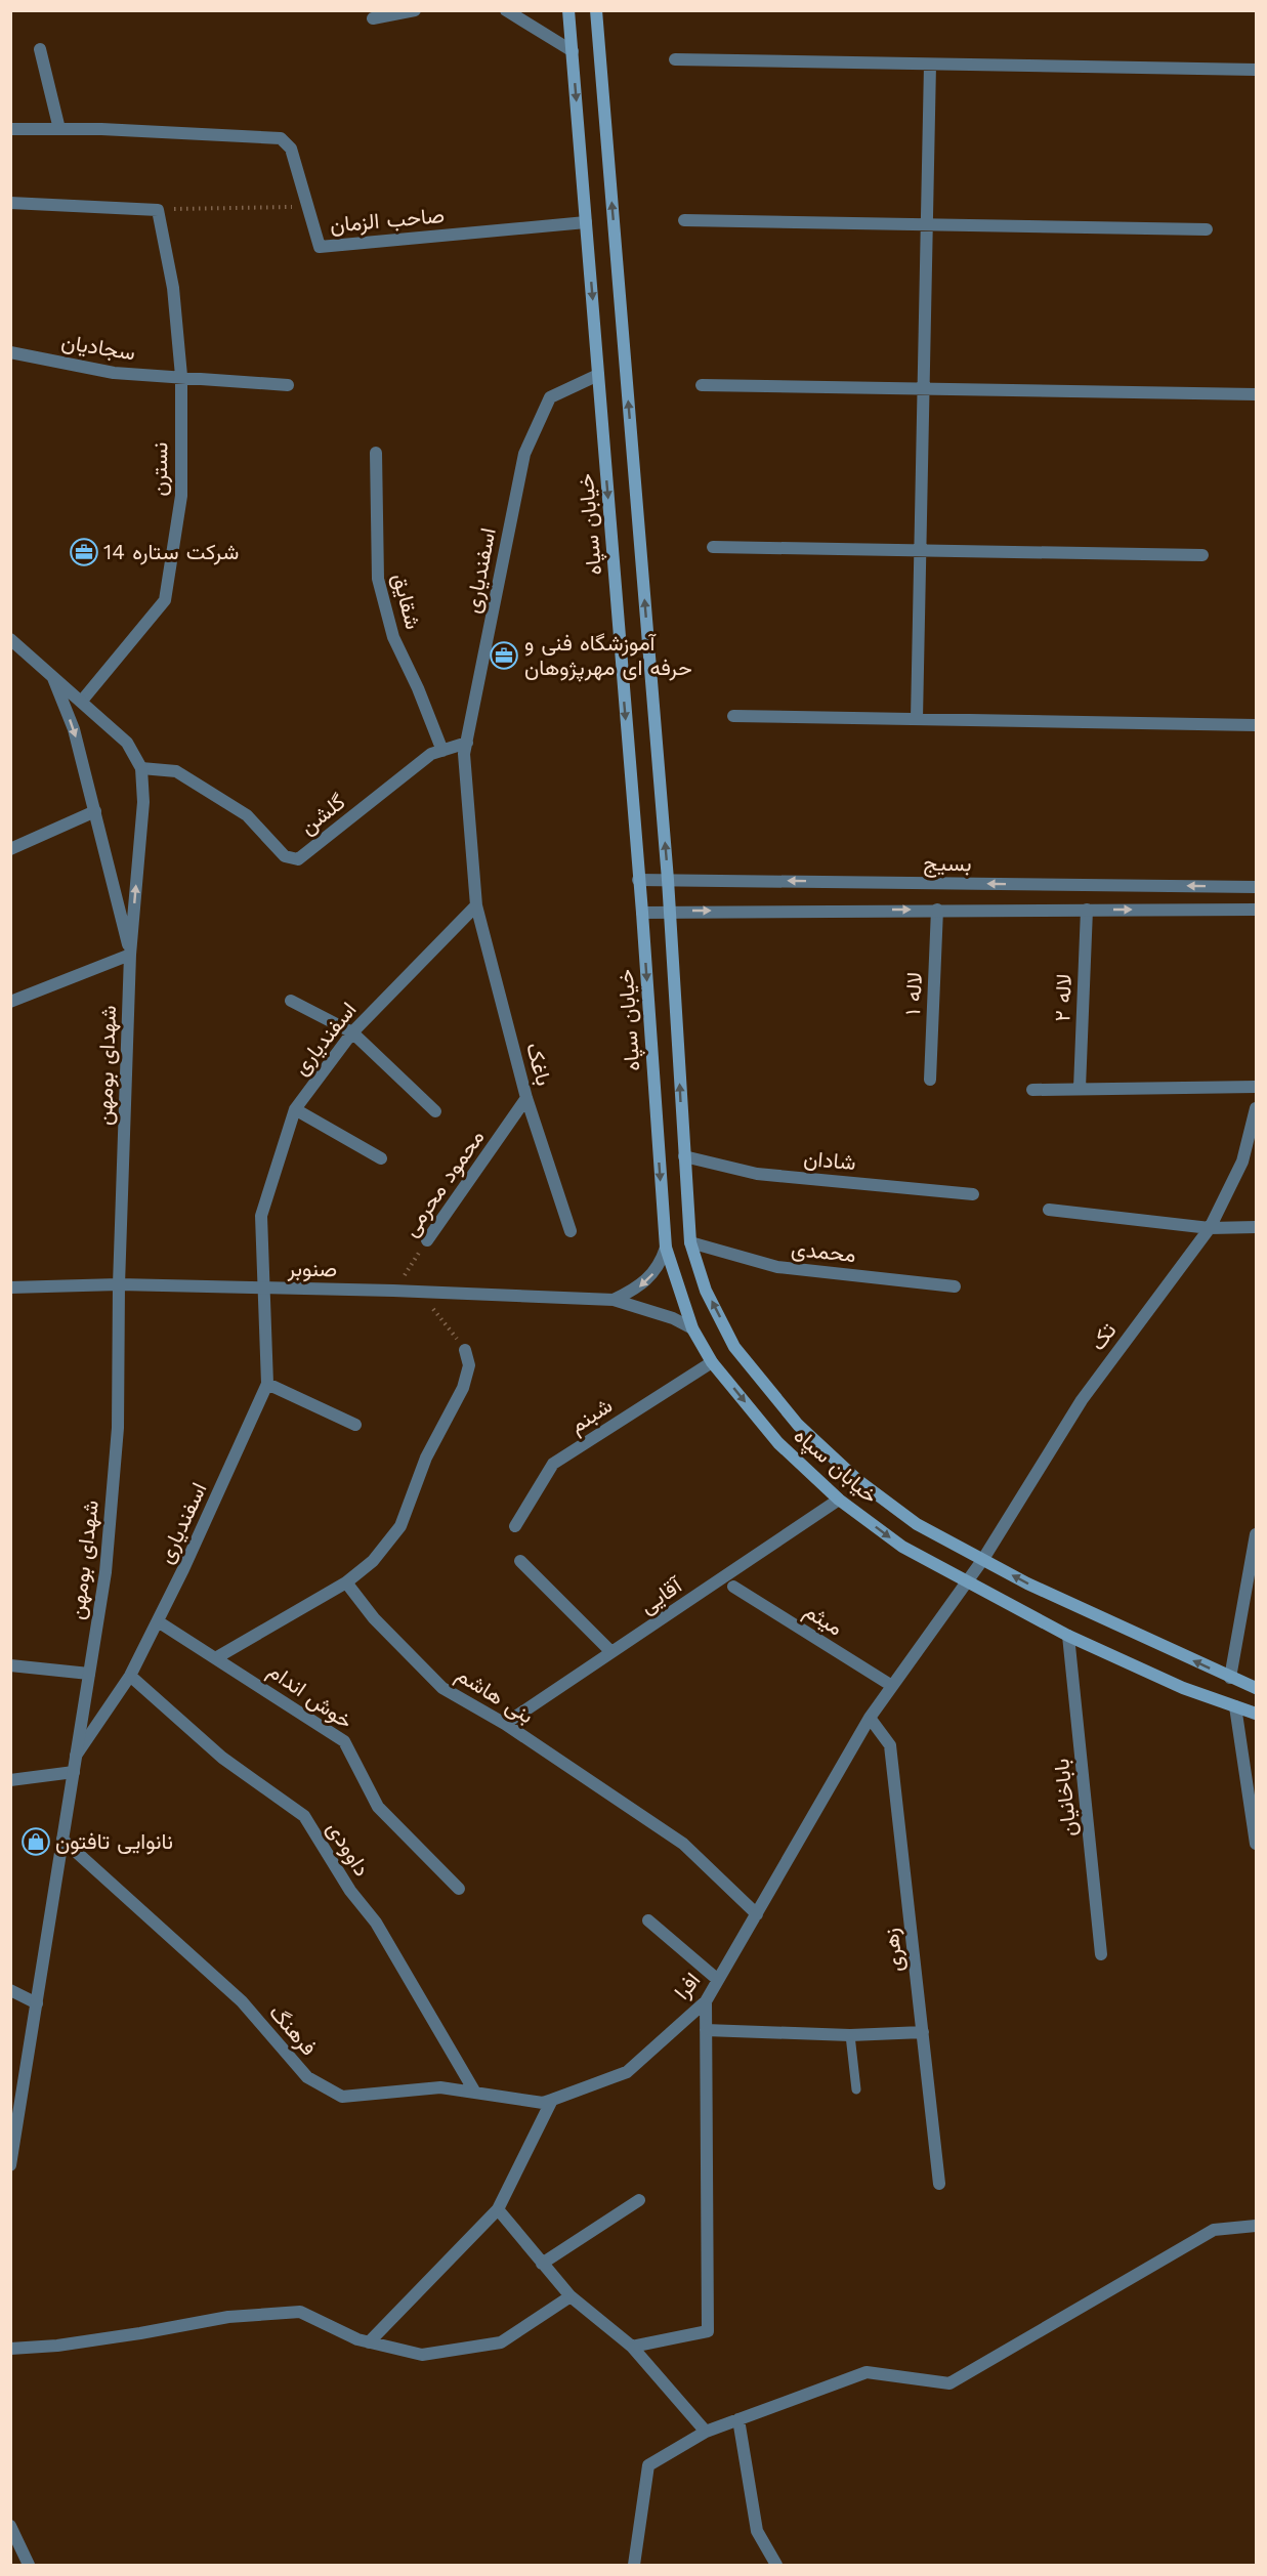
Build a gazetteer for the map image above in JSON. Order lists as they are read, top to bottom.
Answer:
{
  "streets": {
    "main road": ["خیابان سپاه"],
    "street": [
      "صاحب الزمان",
      "سجادیان",
      "نسترن",
      "اسفندیاری",
      "شقایق",
      "گلشن",
      "بسیج",
      "لاله ۱",
      "لاله ۲",
      "باغک",
      "شهدای بومهن",
      "شادان",
      "محمود محرمی",
      "محمدی",
      "صنوبر",
      "تک",
      "شبنم",
      "آقایی",
      "میثم",
      "بنی هاشم",
      "خوش اندام",
      "باباخانیان",
      "داوودی",
      "زهری",
      "افرا",
      "فرهنگ"
    ]
  },
  "crossings": [
    ["صاحب الزمان", "خیابان سپاه"],
    ["سجادیان", "نسترن"],
    ["خیابان سپاه", "اسفندیاری"],
    ["خیابان سپاه", "بسیج"],
    ["خیابان سپاه", "شادان"],
    ["خیابان سپاه", "محمدی"],
    ["خیابان سپاه", "صنوبر"],
    ["خیابان سپاه", "تک"],
    ["خیابان سپاه", "شبنم"],
    ["خیابان سپاه", "آقایی"],
    ["خیابان سپاه", "باباخانیان"],
    ["خیابان سپاه", "افرا"],
    ["اسفندیاری", "گلشن"],
    ["اسفندیاری", "باغک"],
    ["اسفندیاری", "شهدای بومهن"],
    ["اسفندیاری", "صنوبر"],
    ["اسفندیاری", "خوش اندام"],
    ["اسفندیاری", "داوودی"],
    ["شقایق", "گلشن"],
    ["باغک", "محمود محرمی"],
    ["شهدای بومهن", "صنوبر"],
    ["شهدای بومهن", "فرهنگ"],
    ["محمود محرمی", "صنوبر"],
    ["تک", "افرا"],
    ["آقایی", "بنی هاشم"],
    ["میثم", "افرا"],
    ["بنی هاشم", "افرا"],
    ["داوودی", "فرهنگ"],
    ["زهری", "افرا"],
    ["افرا", "فرهنگ"]
  ],
  "places": {
    "office": ["شرکت ستاره 14", "آموزشگاه فنی و حرفه ای مهرپژوهان"],
    "shop": ["نانوایی تافتون"]
  }
}
